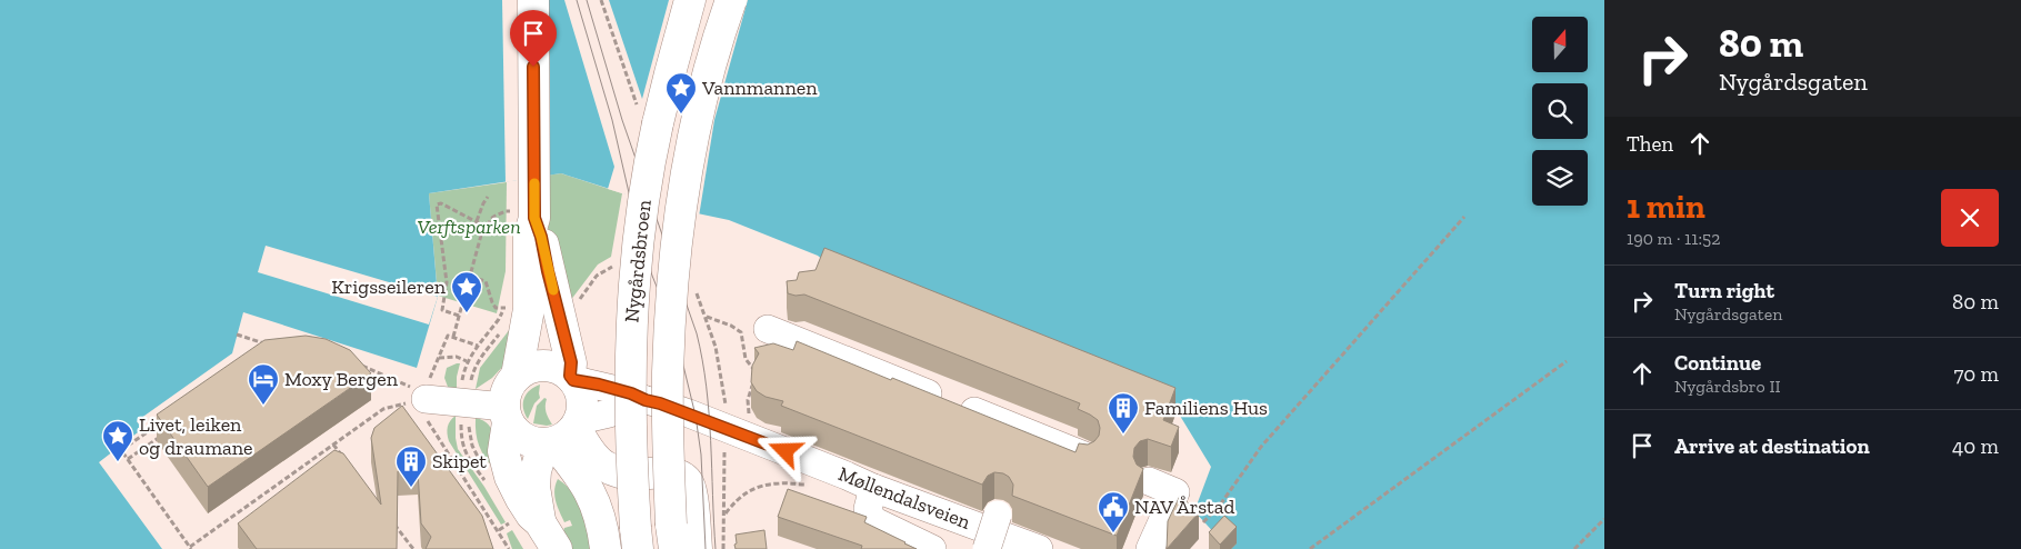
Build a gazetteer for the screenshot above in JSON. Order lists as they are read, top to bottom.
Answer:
{
  "streets": {
    "main road": ["Nygårdsbroen"],
    "street": ["Møllendalsveien"]
  },
  "parks": ["Verftsparken"],
  "places": {
    "place": ["Vannmannen", "Krigsseileren", "Livet, leiken og draumane"],
    "hotel": ["Moxy Bergen"],
    "building": ["Familiens Hus", "Skipet"],
    "public building": ["NAV Årstad"]
  },
  "north": "top",
  "page": {
    "turn": ["80 m", "Nygårdsgaten"],
    "then": "Then",
    "heading": ["1 min", "190 m · 11:52"],
    "list": [
      {
        "name": "Turn right",
        "note": "Nygårdsgaten",
        "value": "80 m"
      },
      {
        "name": "Continue",
        "note": "Nygårdsbro II",
        "value": "70 m"
      },
      {
        "name": "Arrive at destination",
        "value": "40 m"
      }
    ]
  }
}
